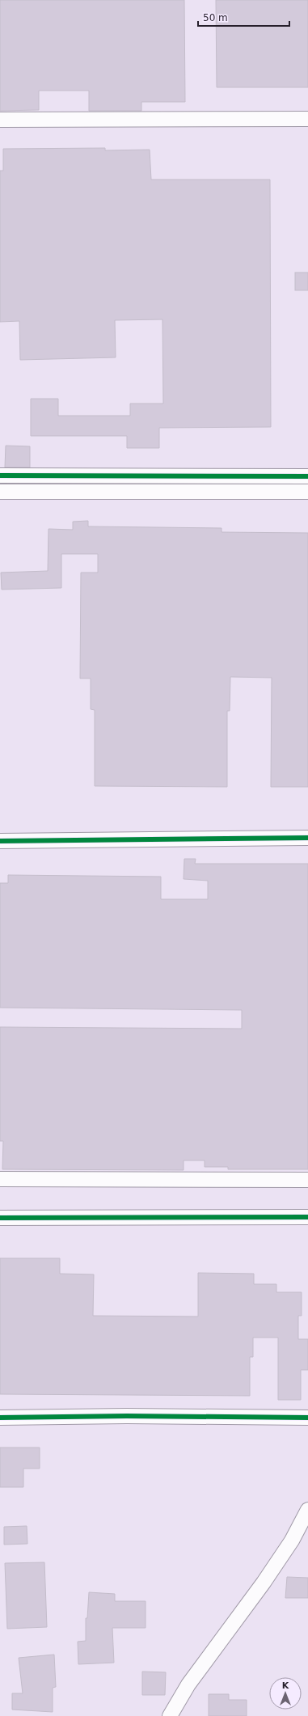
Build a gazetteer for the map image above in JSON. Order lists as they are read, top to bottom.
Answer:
{
  "scale_bar": "50 m",
  "north": "top"
}
